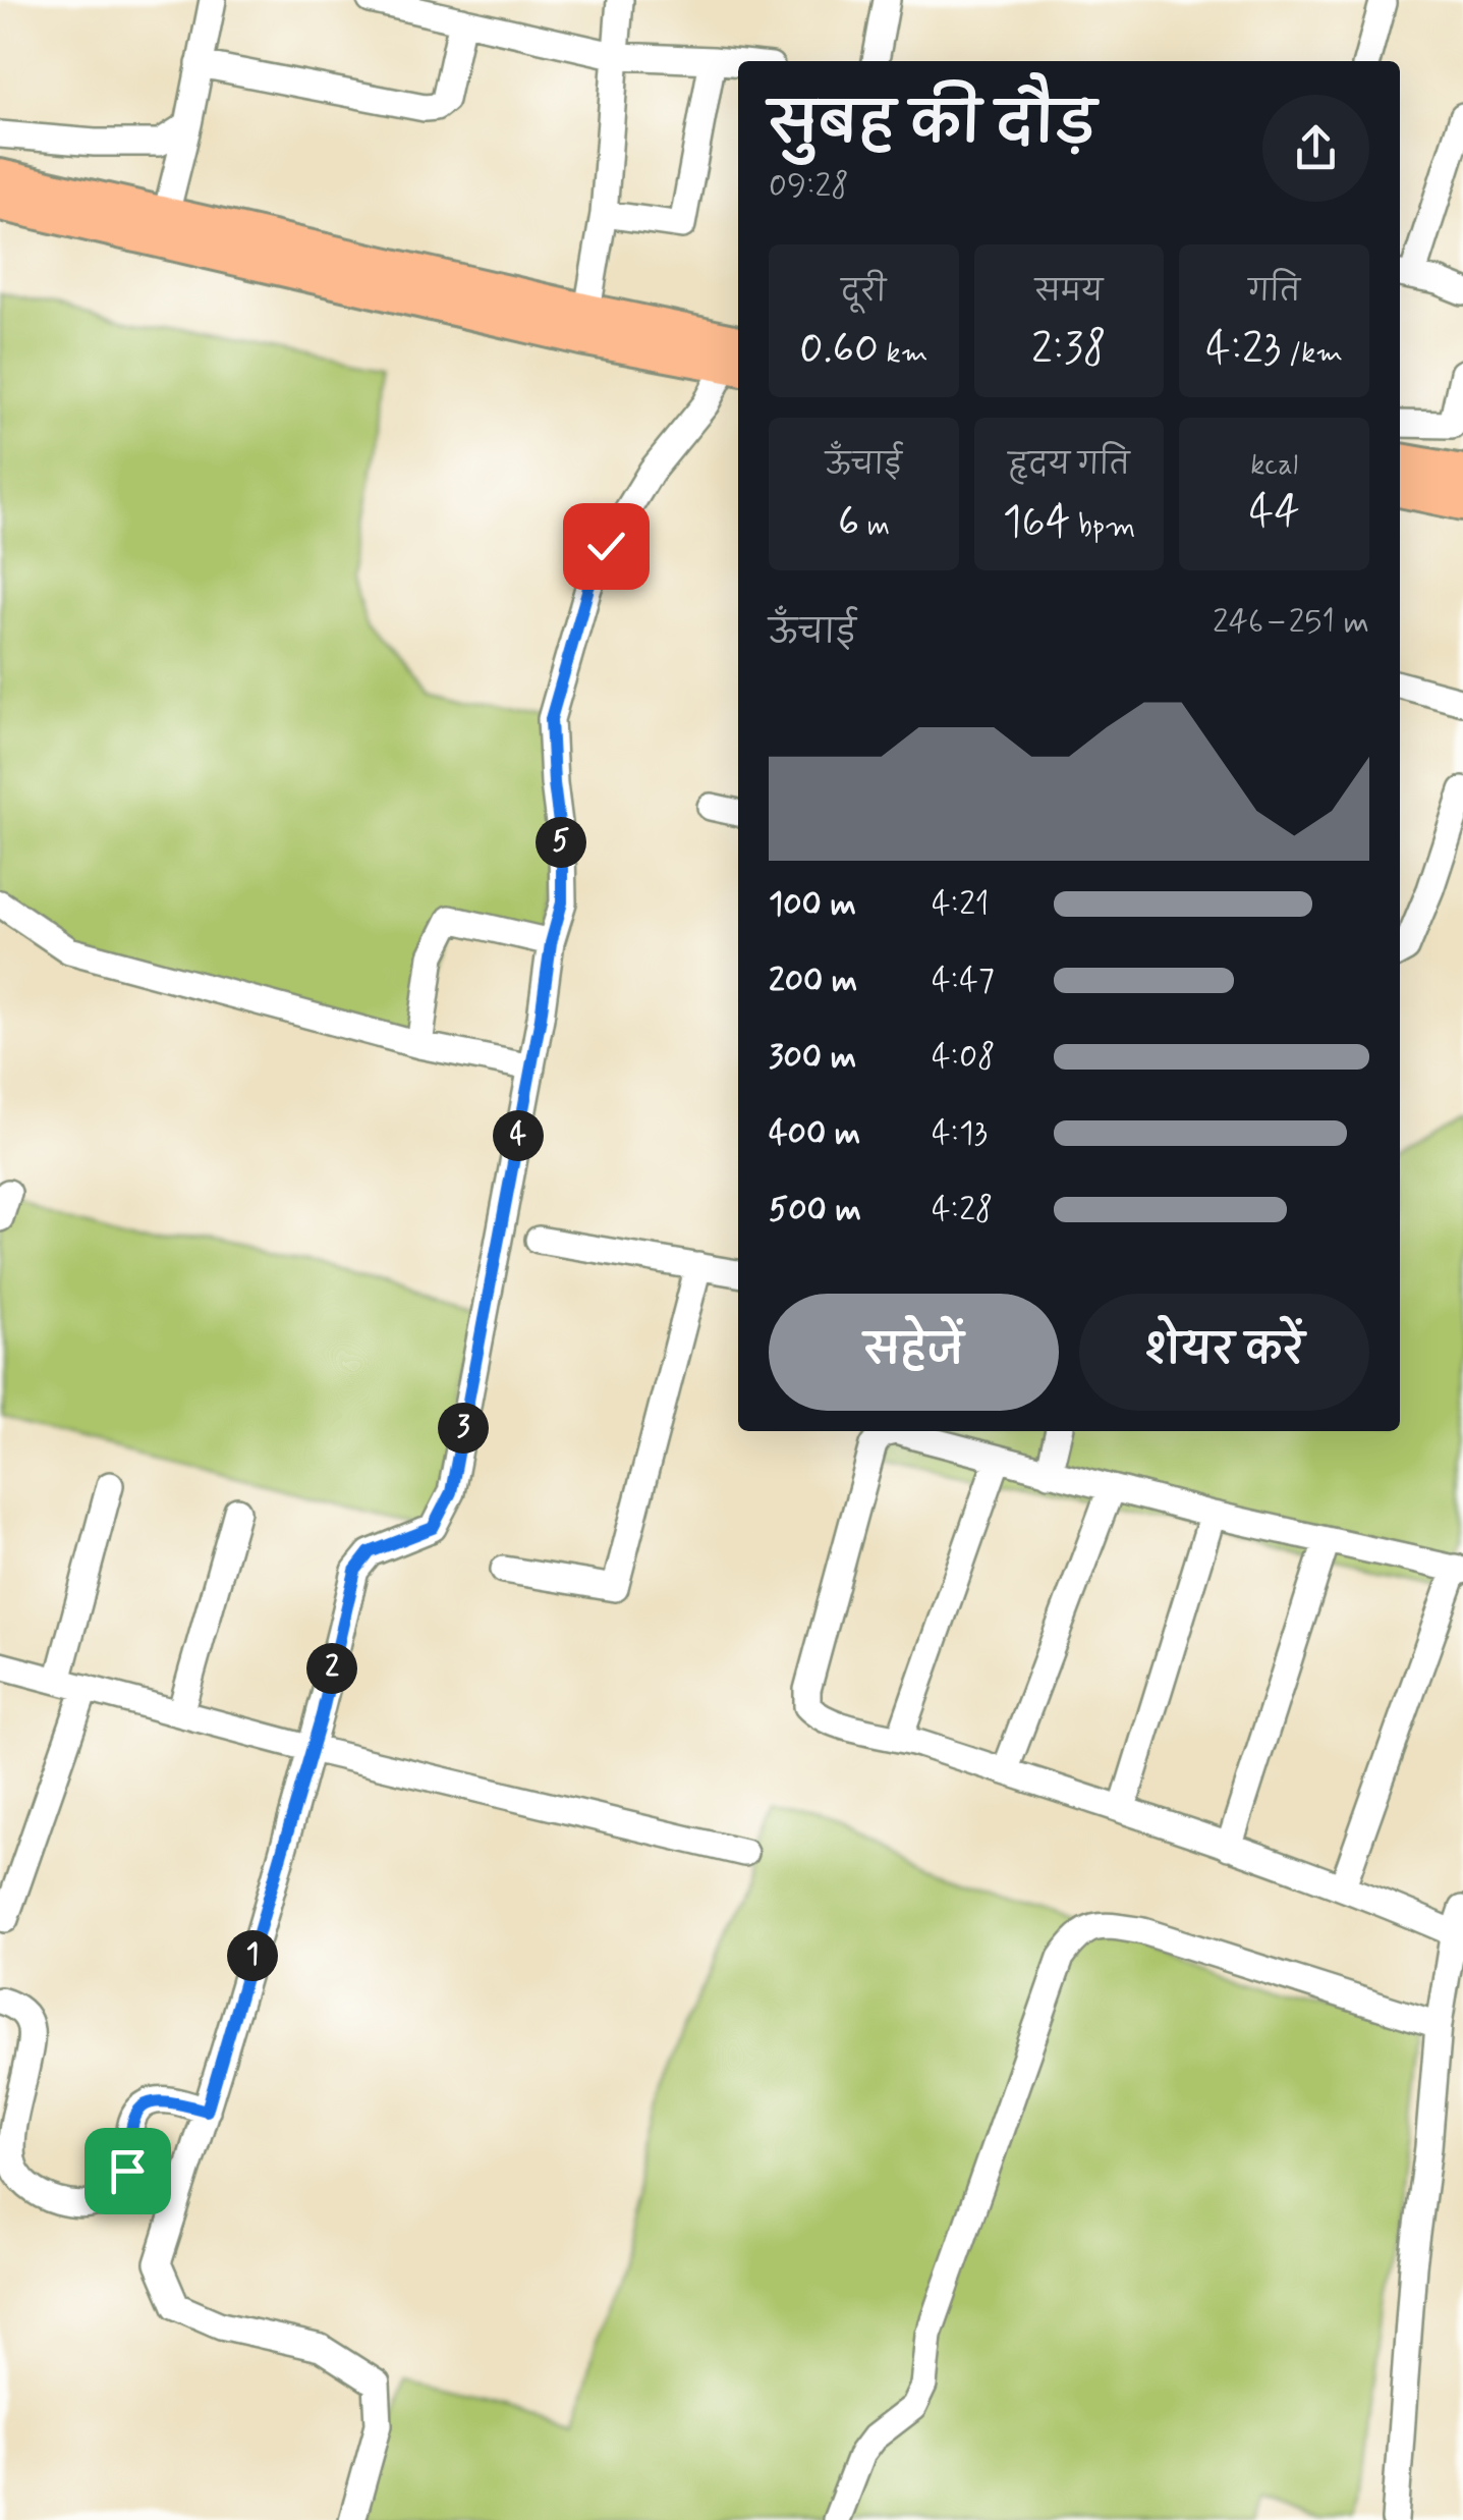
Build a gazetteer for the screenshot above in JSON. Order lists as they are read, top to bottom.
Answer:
{
  "page": {
    "heading": ["सुबह की दौड़", "09:28"],
    "stats": [
      ["दूरी", "0.60 km"],
      ["समय", "2:38"],
      ["गति", "4:23 /km"],
      ["ऊँचाई", "6 m"],
      ["हृदय गति", "164 bpm"],
      ["kcal", "44"]
    ],
    "chart": ["ऊँचाई", "246–251 m"],
    "pins": [
      "5",
      "4",
      "3",
      "2",
      "1"
    ],
    "list": [
      {
        "name": "100 m",
        "note": "4:21"
      },
      {
        "name": "200 m",
        "note": "4:47"
      },
      {
        "name": "300 m",
        "note": "4:08"
      },
      {
        "name": "400 m",
        "note": "4:13"
      },
      {
        "name": "500 m",
        "note": "4:28"
      }
    ],
    "buttons": ["सहेजें", "शेयर करें"]
  }
}
